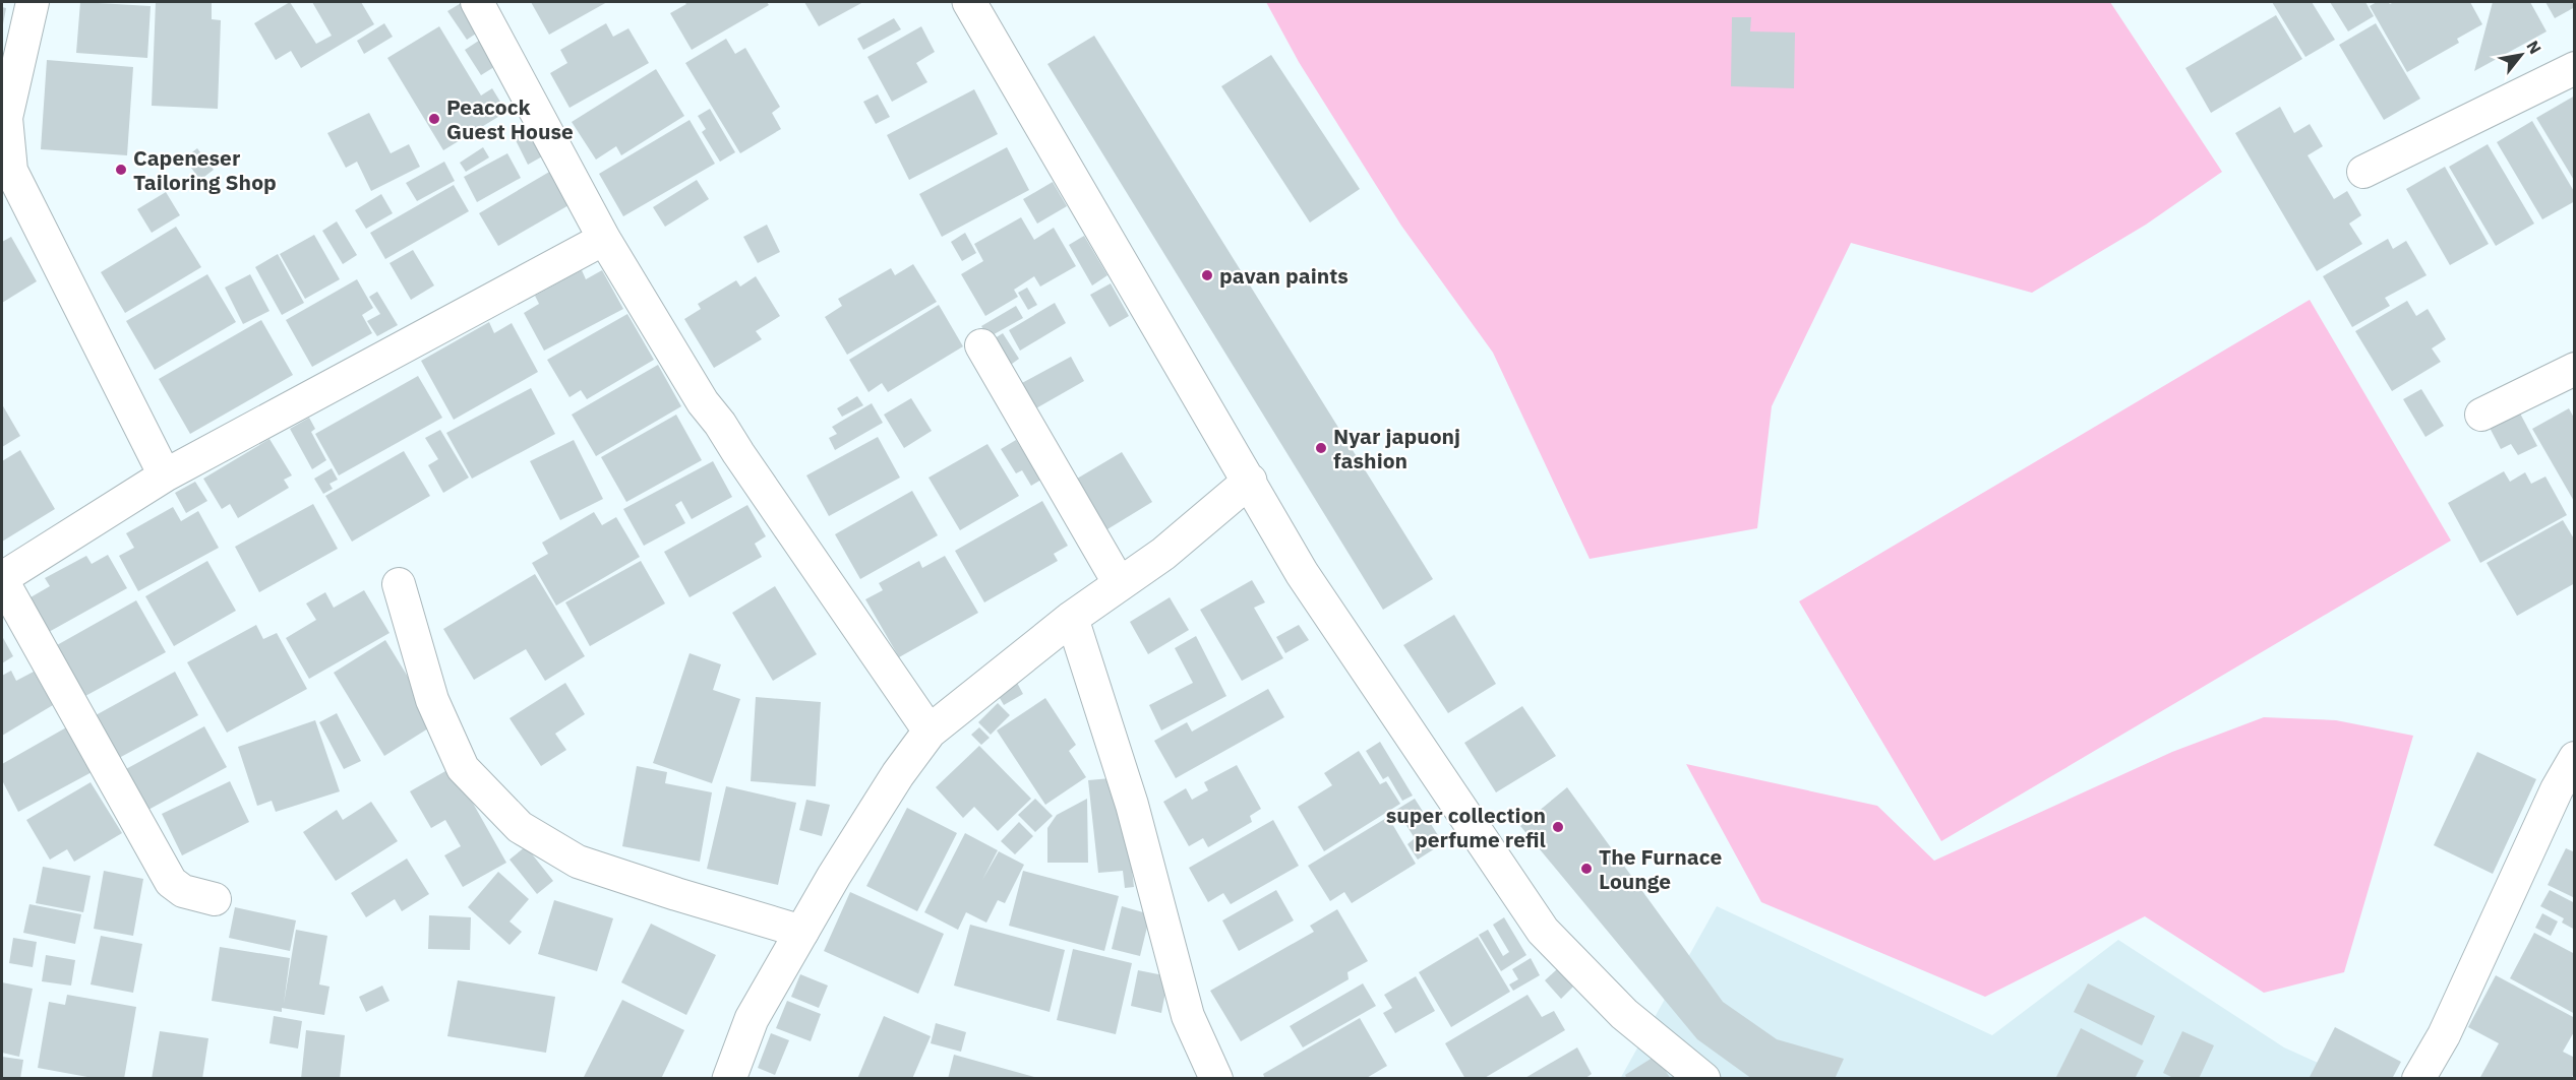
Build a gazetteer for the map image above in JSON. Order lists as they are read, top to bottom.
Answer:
{
  "places": [
    "Peacock Guest House",
    "Capeneser Tailoring Shop",
    "pavan paints",
    "Nyar japuonj fashion",
    "super collection perfume refil",
    "The Furnace Lounge"
  ],
  "north": "top right"
}
